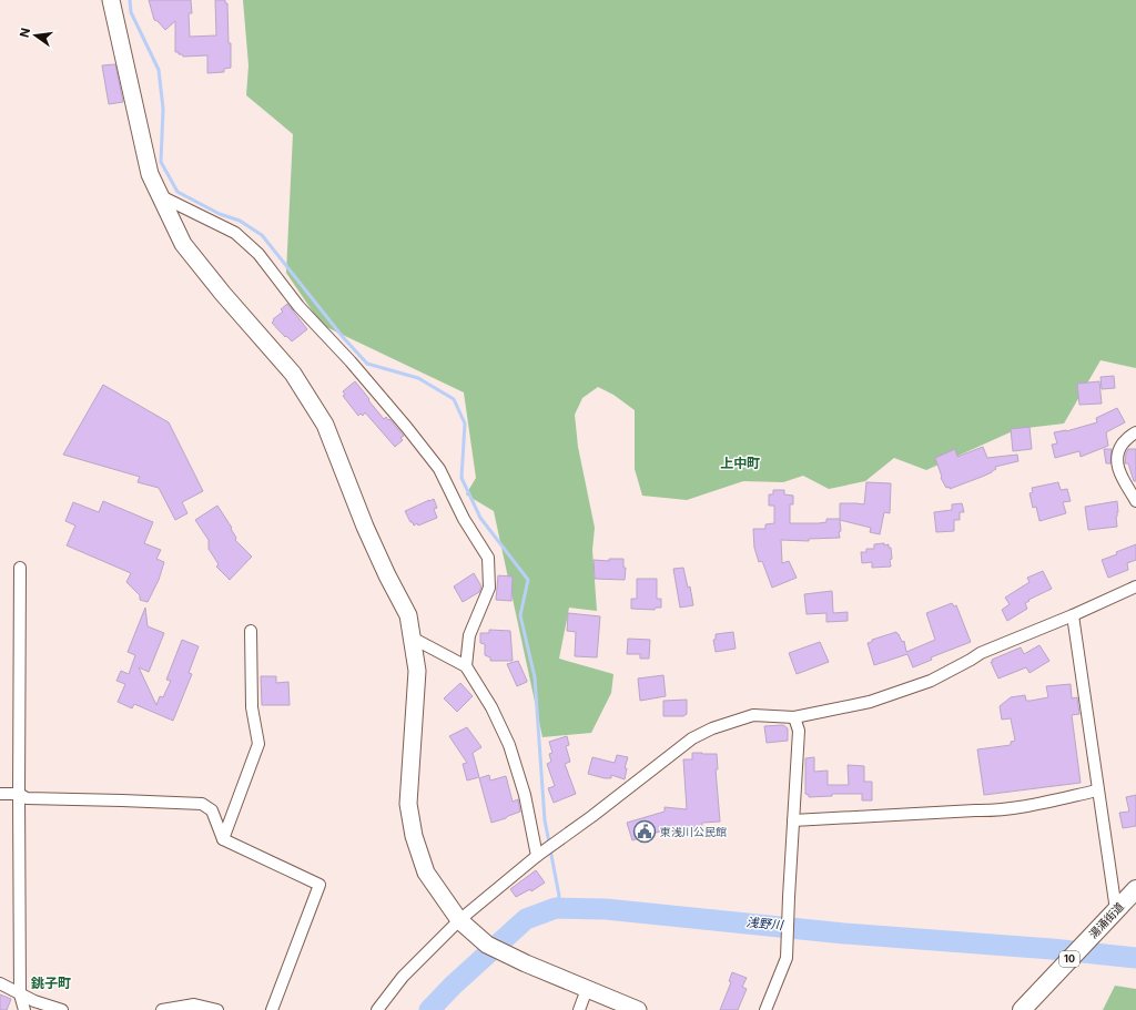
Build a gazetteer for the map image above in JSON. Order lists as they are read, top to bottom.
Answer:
{
  "streets": {
    "main road": ["湯涌街道", "10"]
  },
  "districts": ["上中町", "銚子町"],
  "water": ["浅野川"],
  "places": {
    "public building": ["東浅川公民館"]
  },
  "north": "left"
}
